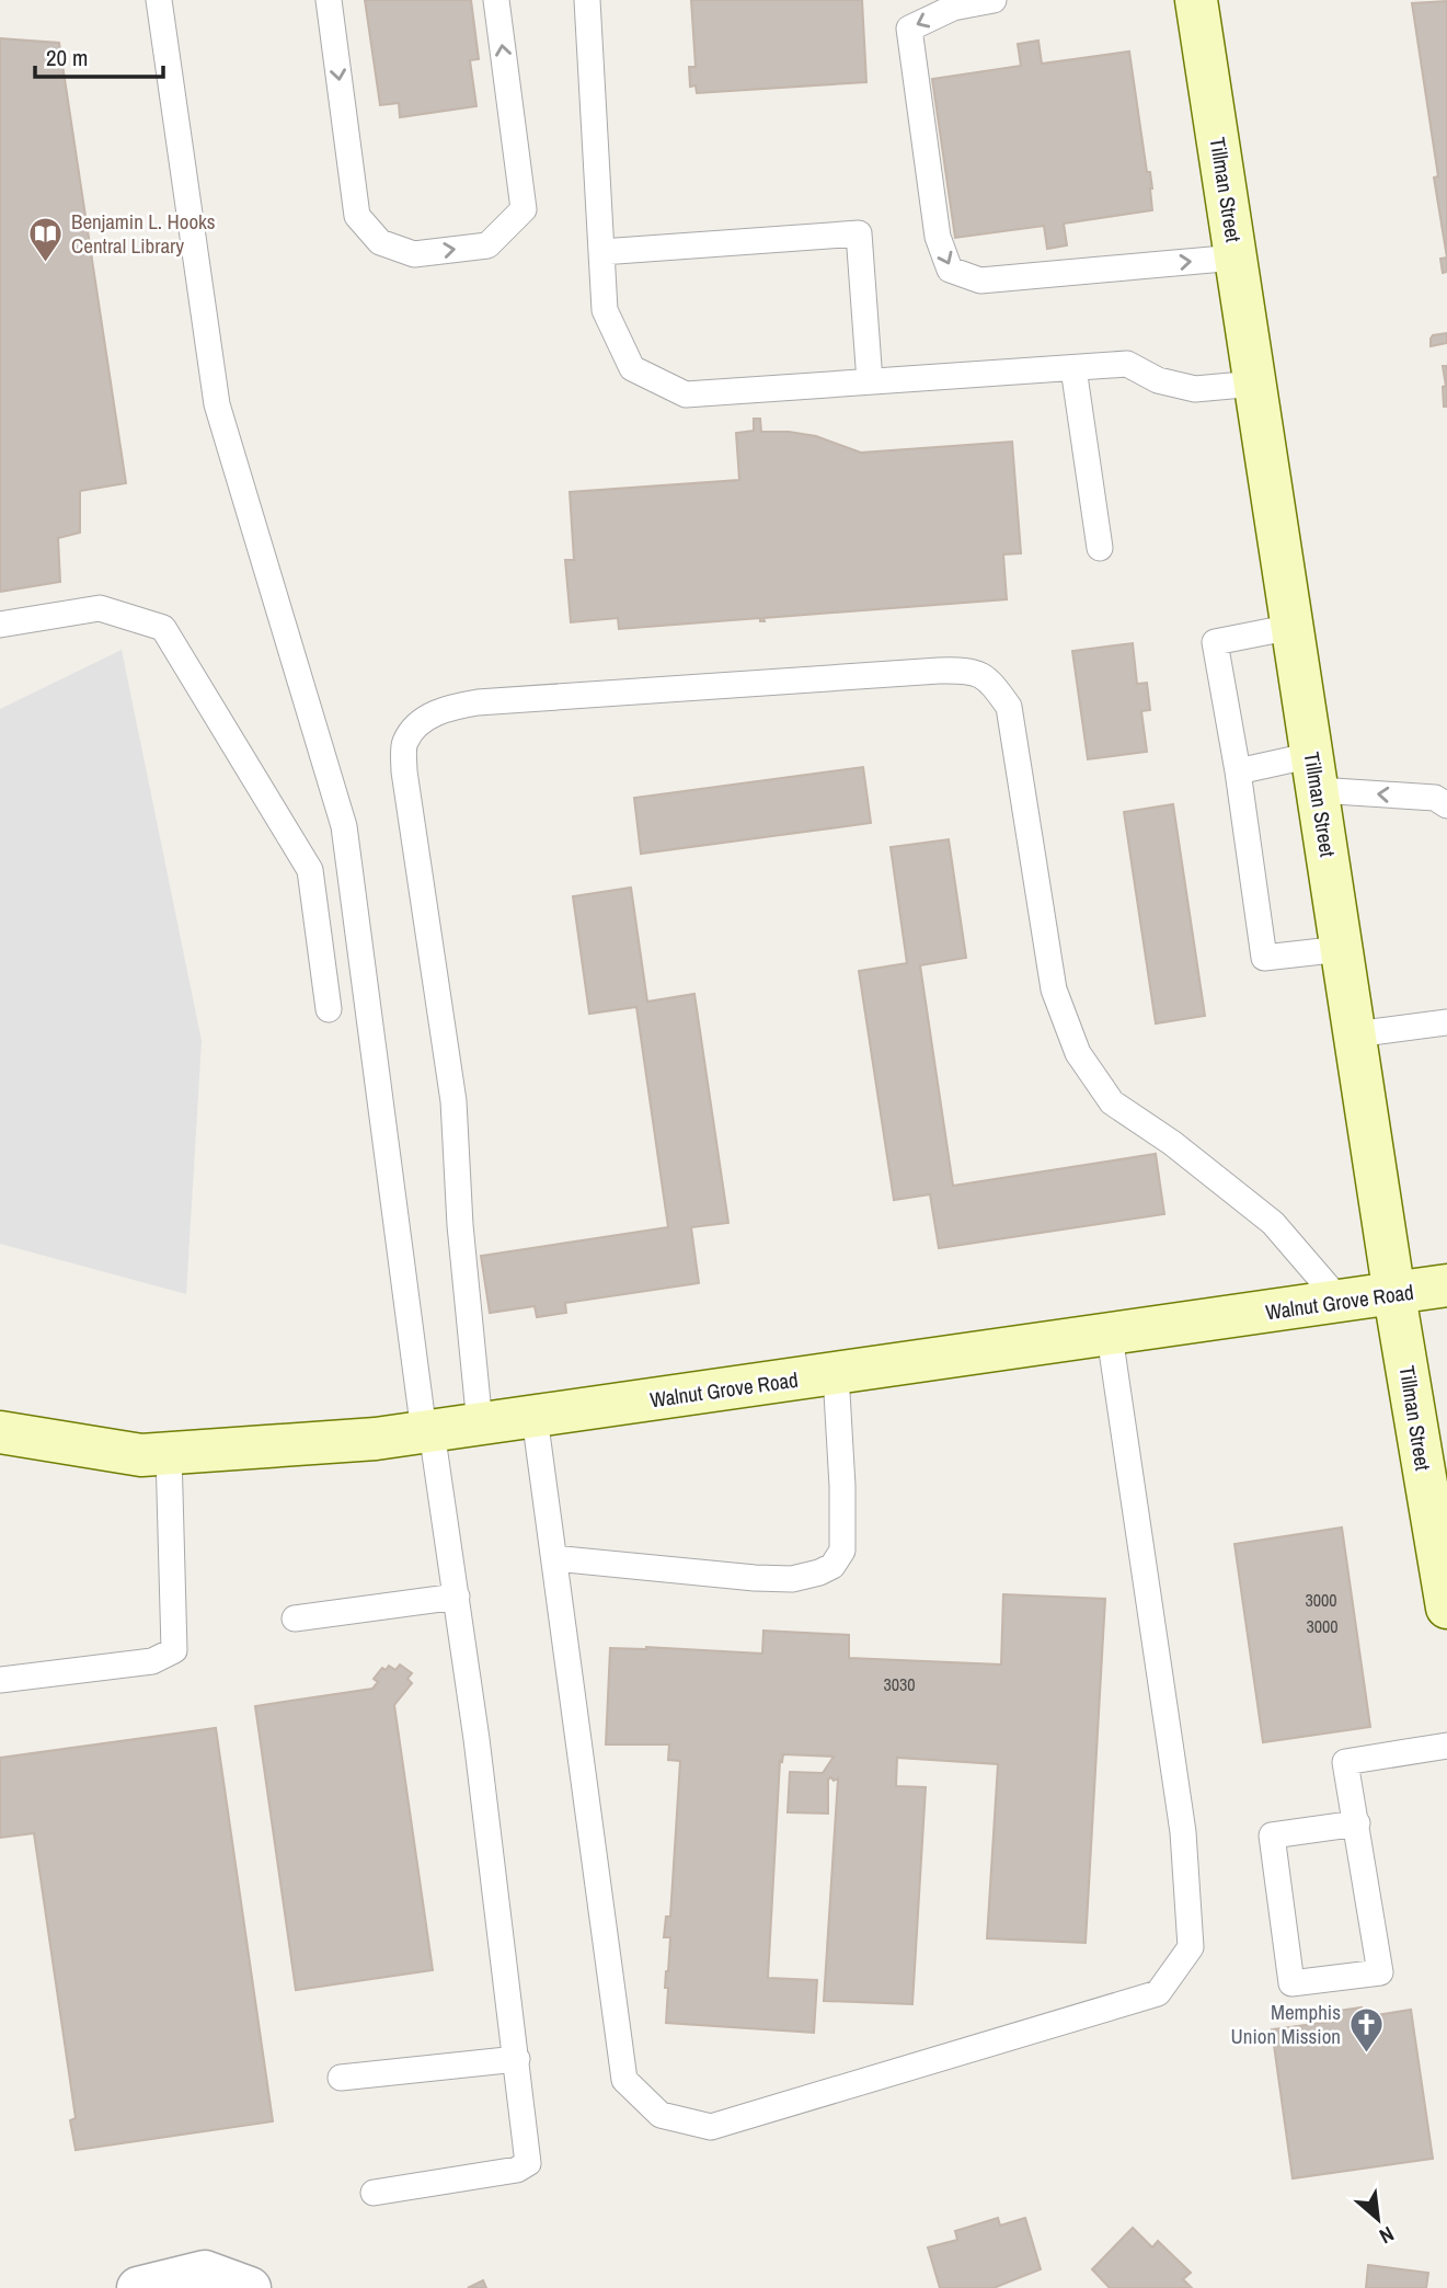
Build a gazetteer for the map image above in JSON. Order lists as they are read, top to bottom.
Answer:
{
  "streets": {
    "main road": ["Tillman Street", "Walnut Grove Road"]
  },
  "crossings": [
    ["Tillman Street", "Walnut Grove Road"]
  ],
  "places": {
    "library": ["Benjamin L. Hooks Central Library"],
    "church": ["Memphis Union Mission"]
  },
  "house_numbers": ["3000", "3000", "3030"],
  "scale_bar": "20 m",
  "north": "bottom right"
}
